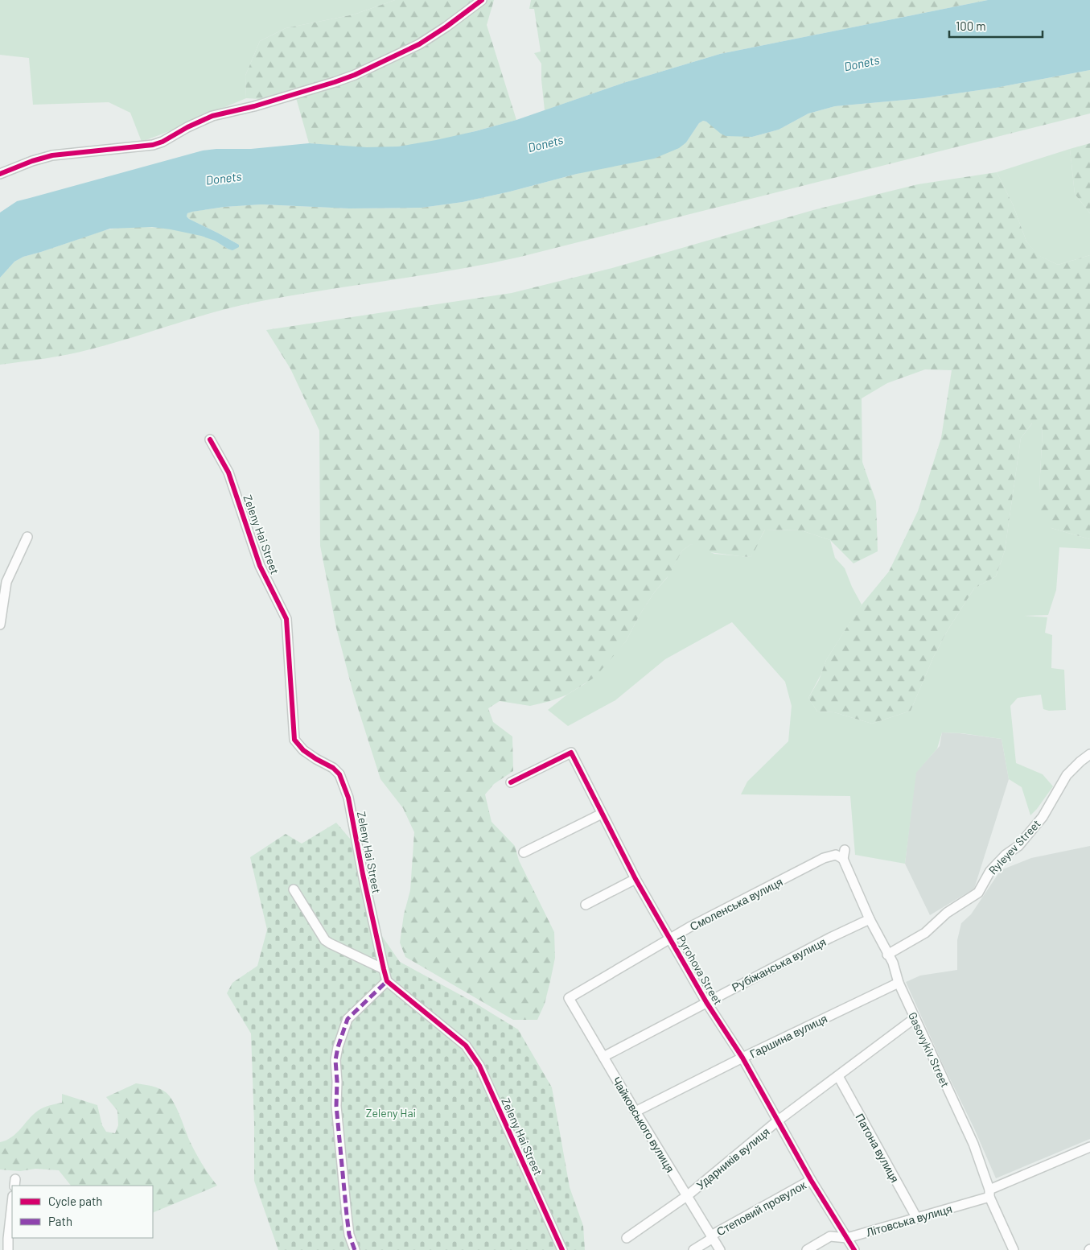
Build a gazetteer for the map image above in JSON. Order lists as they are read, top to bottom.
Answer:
{
  "streets": {
    "street": [
      "Zeleny Hai Street",
      "Ryleyev Street",
      "Смоленська вулиця",
      "Рубіжанська вулиця",
      "Pyrohova Street",
      "Гаршина вулиця",
      "Gasovykiv Street",
      "Чайковського вулиця",
      "Патона вулиця",
      "Ударників вулиця",
      "Степовий провулок",
      "Літовська вулиця"
    ]
  },
  "crossings": [
    ["Ryleyev Street", "Gasovykiv Street"],
    ["Смоленська вулиця", "Pyrohova Street"],
    ["Смоленська вулиця", "Gasovykiv Street"],
    ["Смоленська вулиця", "Чайковського вулиця"],
    ["Рубіжанська вулиця", "Pyrohova Street"],
    ["Рубіжанська вулиця", "Gasovykiv Street"],
    ["Рубіжанська вулиця", "Чайковського вулиця"],
    ["Pyrohova Street", "Гаршина вулиця"],
    ["Pyrohova Street", "Ударників вулиця"],
    ["Pyrohova Street", "Степовий провулок"],
    ["Pyrohova Street", "Літовська вулиця"],
    ["Гаршина вулиця", "Gasovykiv Street"],
    ["Гаршина вулиця", "Чайковського вулиця"],
    ["Gasovykiv Street", "Ударників вулиця"],
    ["Gasovykiv Street", "Літовська вулиця"],
    ["Чайковського вулиця", "Ударників вулиця"],
    ["Чайковського вулиця", "Степовий провулок"],
    ["Патона вулиця", "Ударників вулиця"],
    ["Патона вулиця", "Літовська вулиця"]
  ],
  "water": ["Donets"],
  "parks": ["Zeleny Hai"],
  "legend": ["Cycle path", "Path"],
  "scale_bar": "100 m"
}
